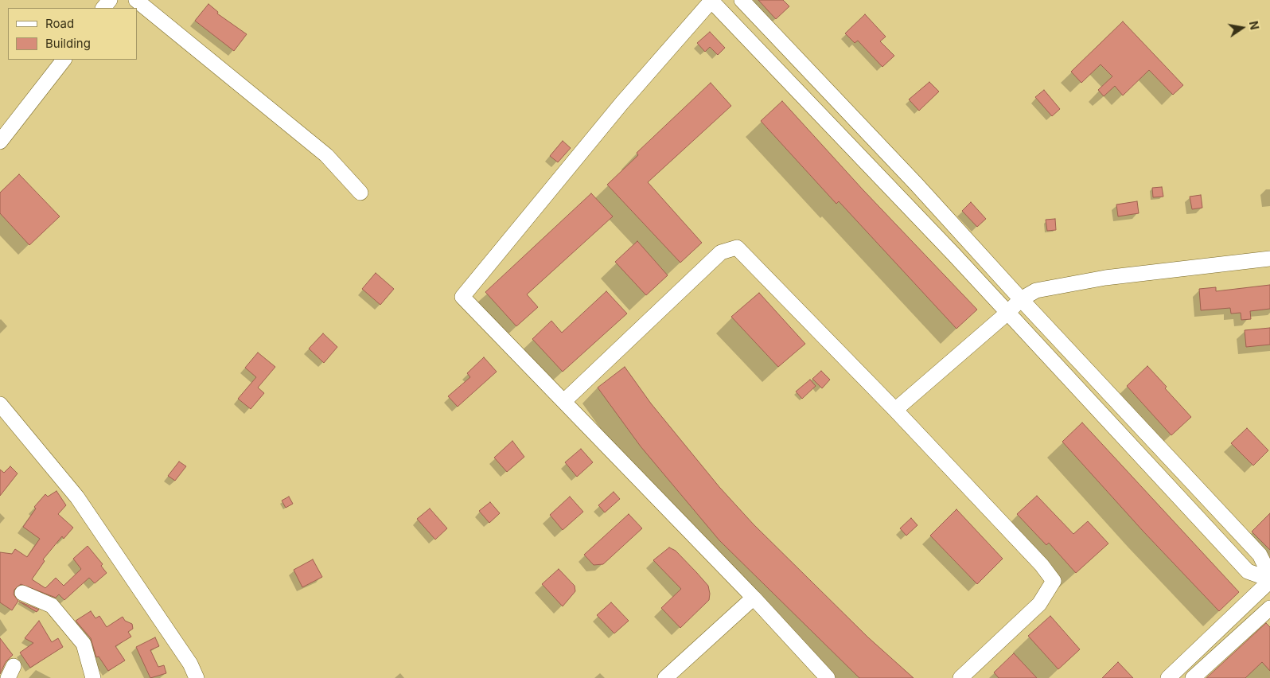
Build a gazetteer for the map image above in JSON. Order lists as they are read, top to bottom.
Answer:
{
  "legend": ["Road", "Building"],
  "north": "right"
}
